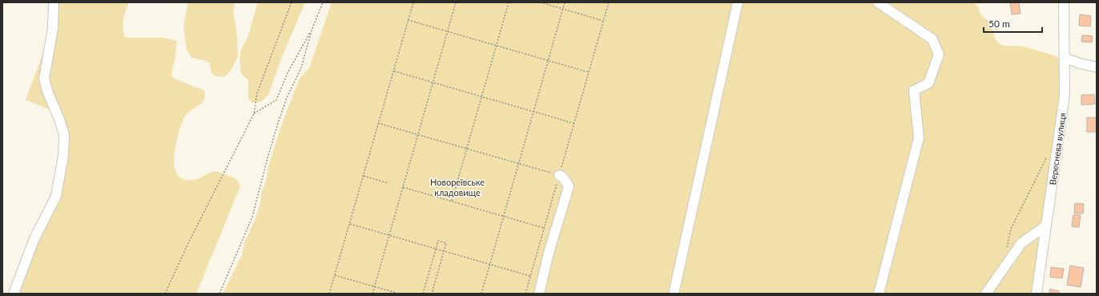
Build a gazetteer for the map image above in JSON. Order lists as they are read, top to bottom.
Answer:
{
  "streets": {
    "street": ["Вереснева вулиця"]
  },
  "parks": ["Новореївське кладовище"],
  "scale_bar": "50 m"
}
